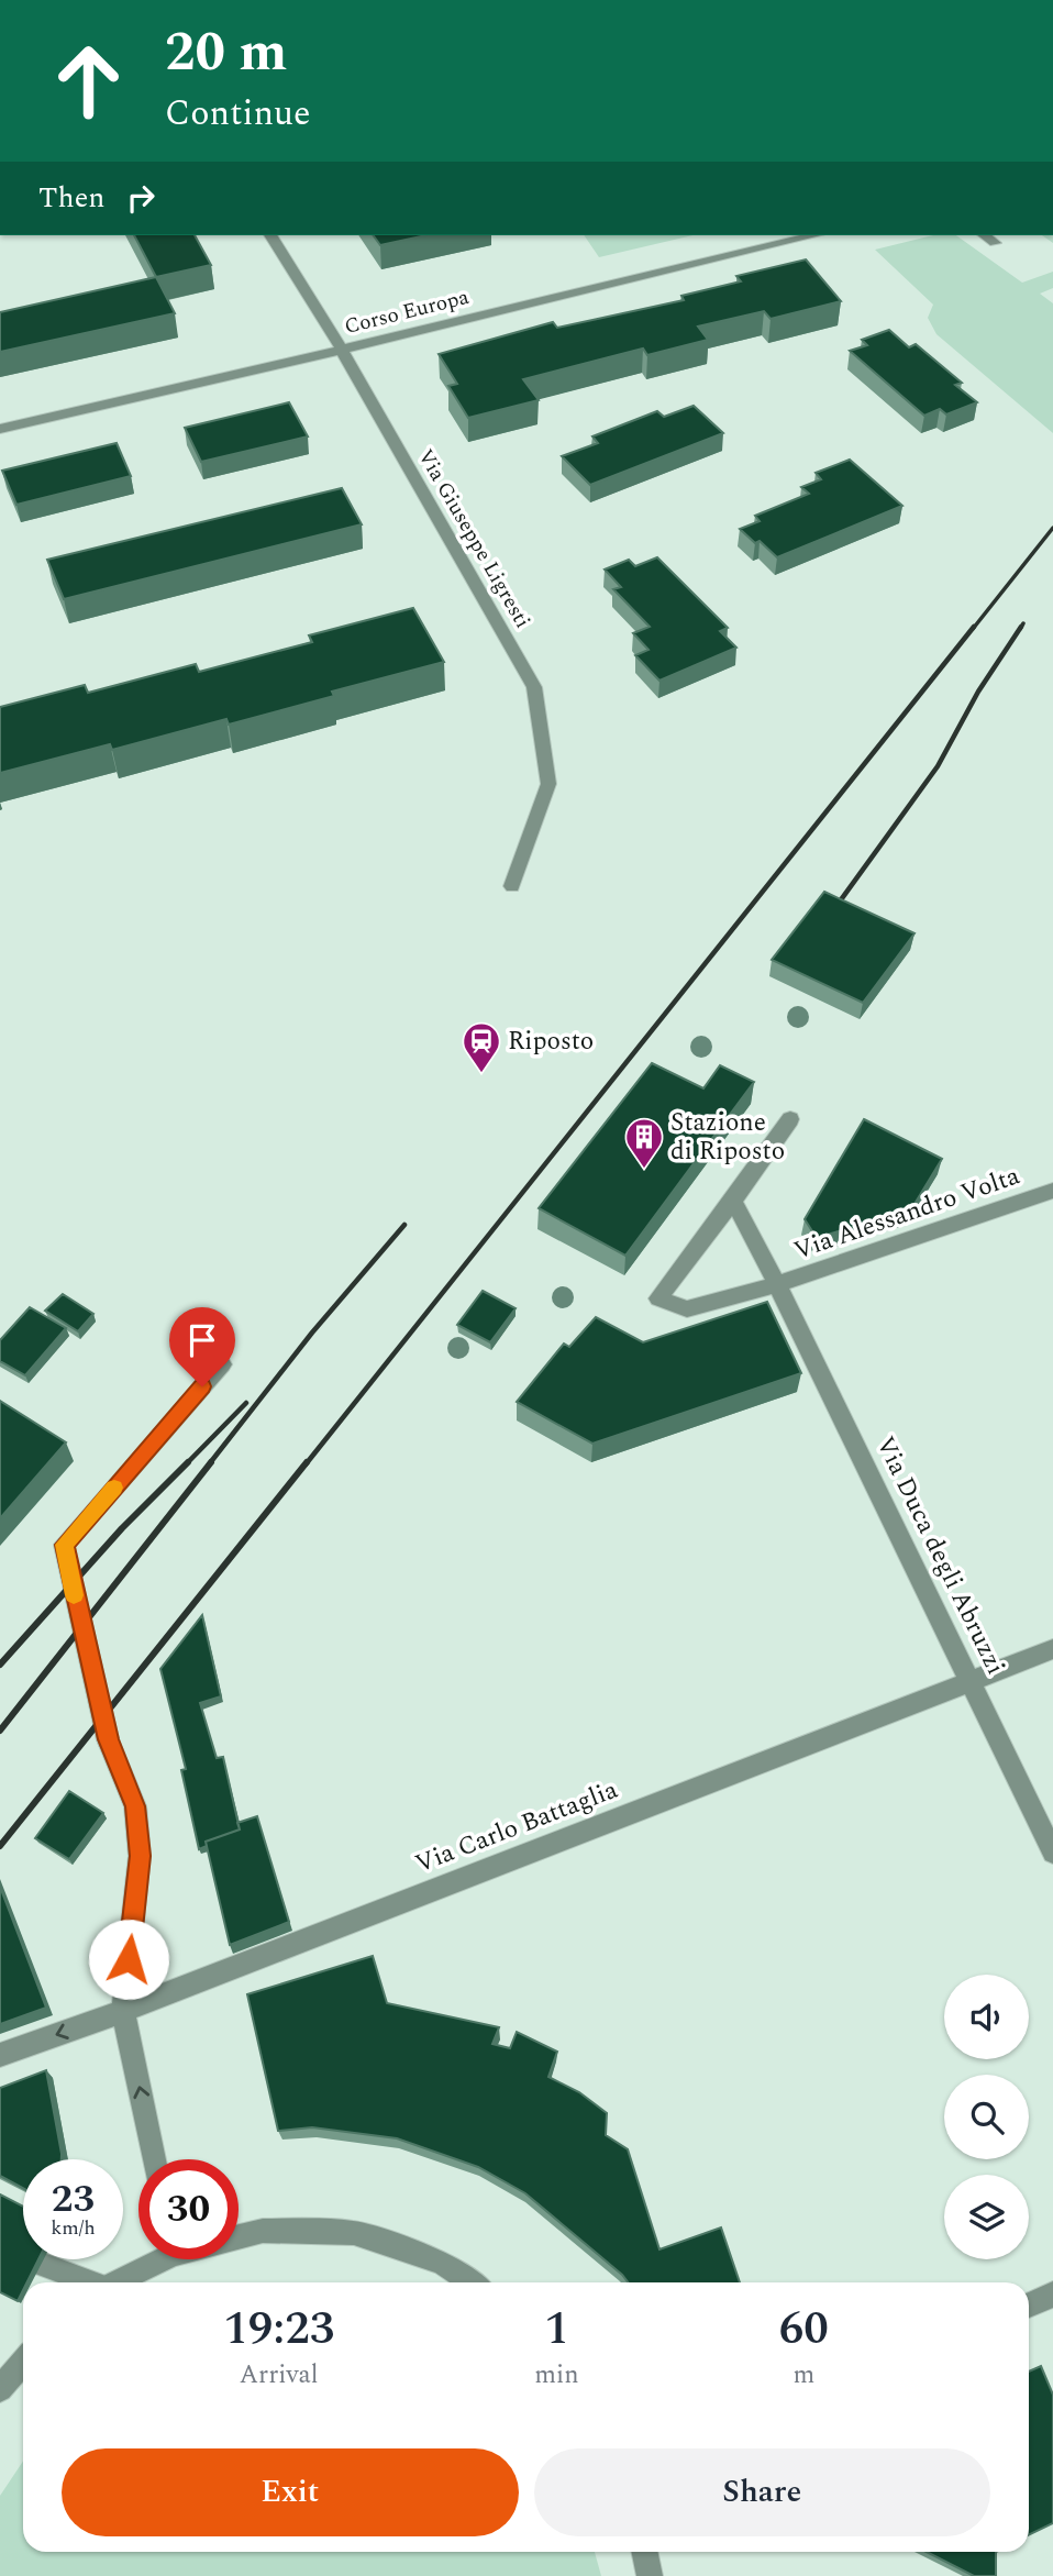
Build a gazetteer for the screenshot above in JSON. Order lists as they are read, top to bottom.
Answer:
{
  "streets": {
    "street": [
      "Corso Europa",
      "Via Giuseppe Ligresti",
      "Via Alessandro Volta",
      "Via Duca degli Abruzzi",
      "Via Carlo Battaglia"
    ]
  },
  "crossings": [
    ["Corso Europa", "Via Giuseppe Ligresti"],
    ["Via Alessandro Volta", "Via Duca degli Abruzzi"],
    ["Via Duca degli Abruzzi", "Via Carlo Battaglia"]
  ],
  "places": {
    "station": ["Riposto"],
    "building": ["Stazione di Riposto"]
  },
  "page": {
    "turn": ["20 m", "Continue"],
    "then": "Then",
    "speed": "23 km/h",
    "limit": "30",
    "eta": [
      "19:23",
      "Arrival",
      "1",
      "min",
      "60",
      "m"
    ],
    "buttons": ["Exit", "Share"]
  }
}
